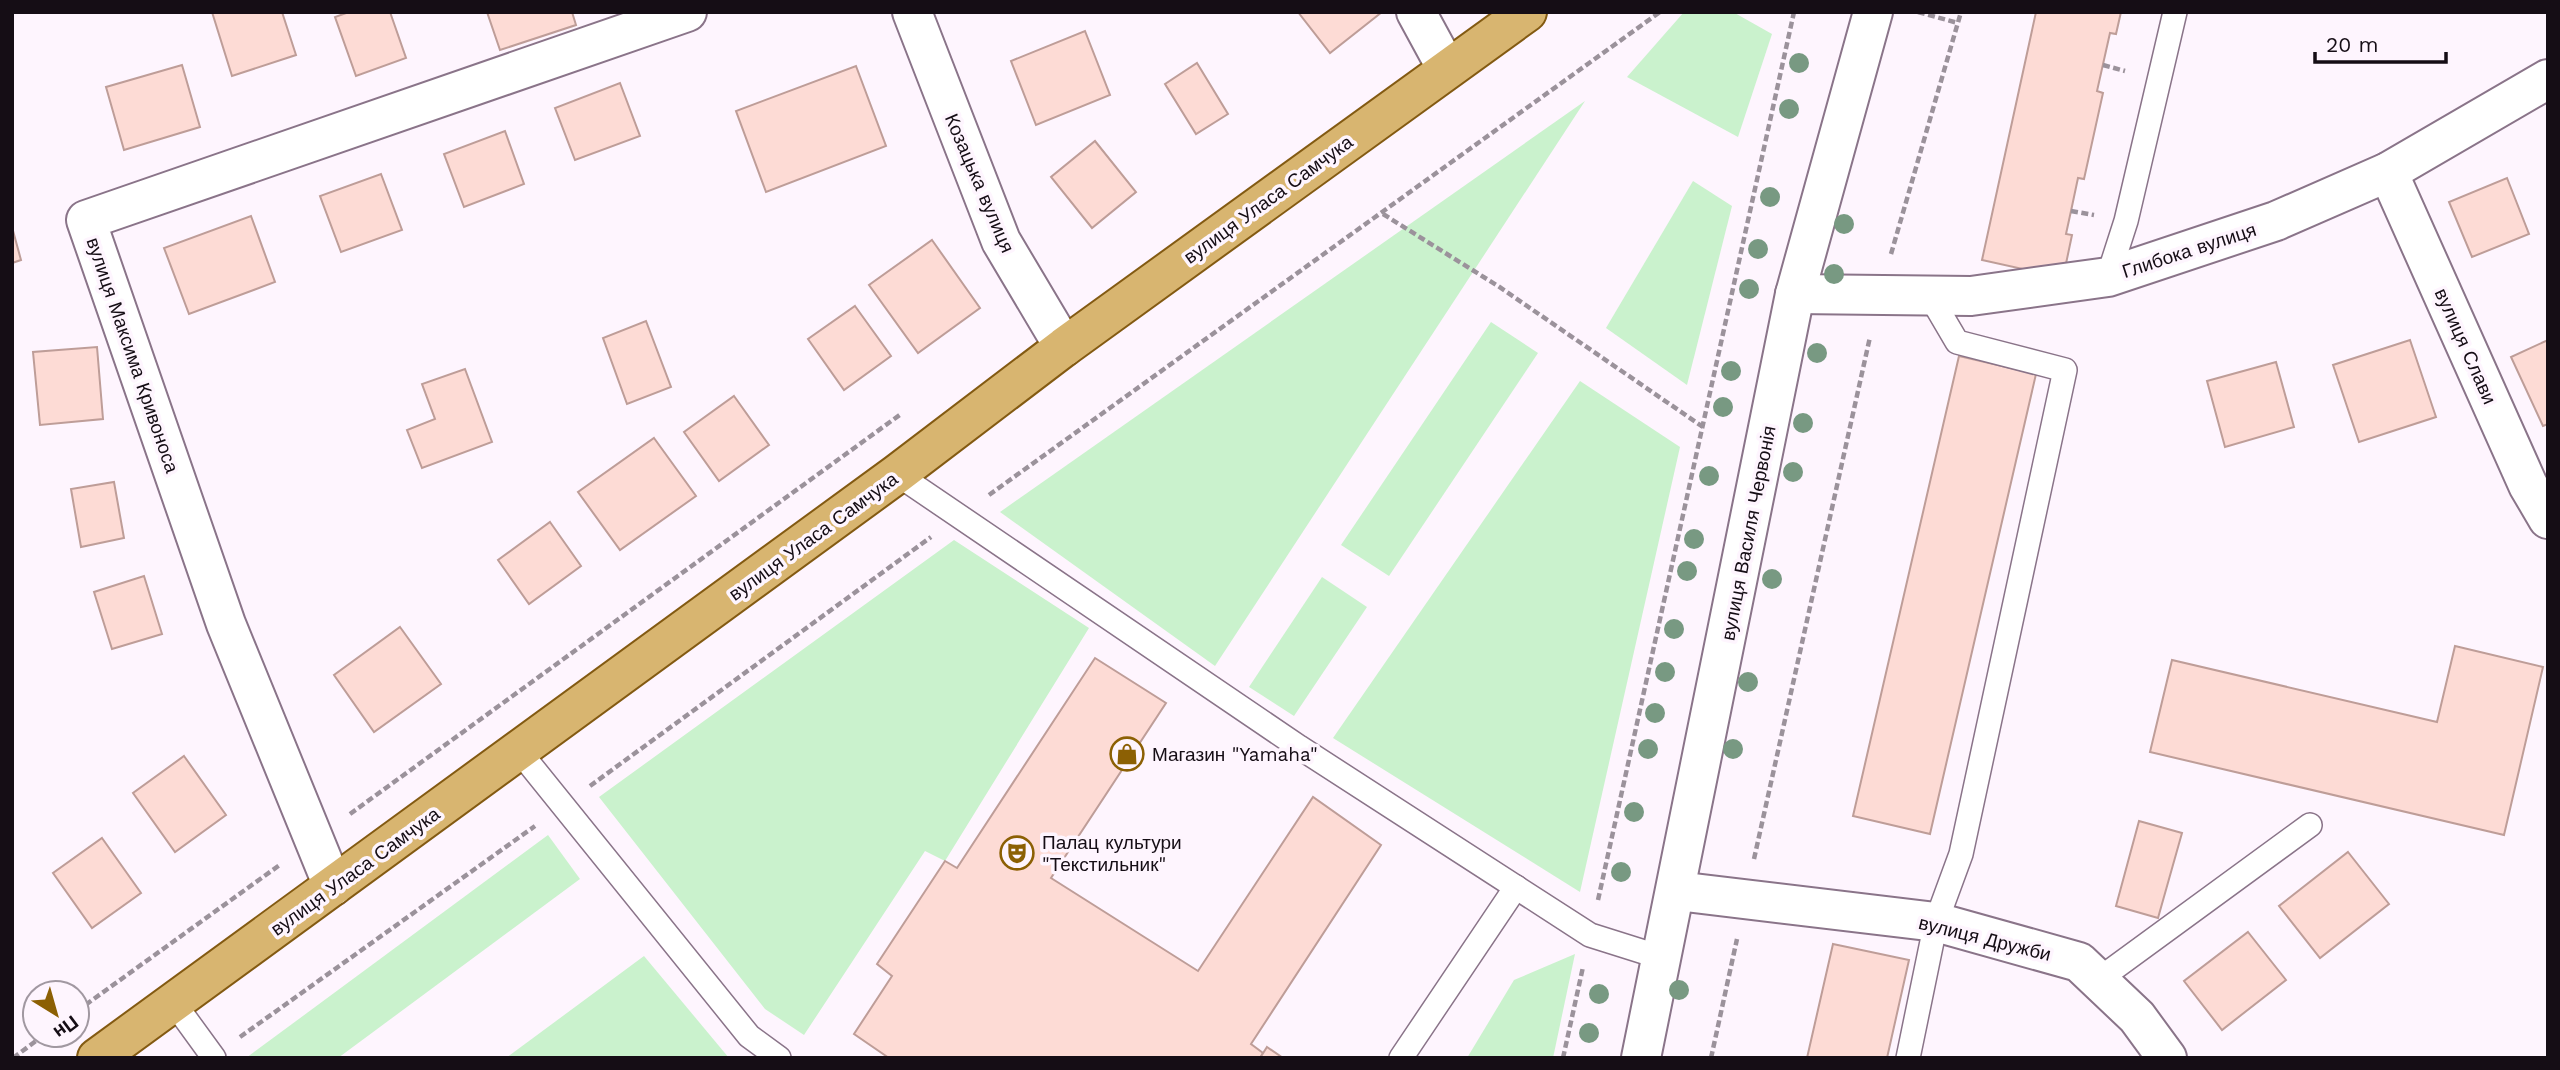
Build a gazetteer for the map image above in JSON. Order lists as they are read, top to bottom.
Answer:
{
  "streets": {
    "main road": ["вулиця Уласа Самчука"],
    "street": [
      "Козацька вулиця",
      "Глибока вулиця",
      "вулиця Слави",
      "вулиця Максима Кривоноса",
      "вулиця Василя Червонія",
      "вулиця Дружби"
    ]
  },
  "crossings": [
    ["Козацька вулиця", "вулиця Уласа Самчука"],
    ["вулиця Уласа Самчука", "вулиця Максима Кривоноса"],
    ["Глибока вулиця", "вулиця Слави"],
    ["Глибока вулиця", "вулиця Василя Червонія"],
    ["вулиця Василя Червонія", "вулиця Дружби"]
  ],
  "places": {
    "shop": ["Магазин \"Yamaha\""],
    "theatre": ["Палац культури \"Текстильник\""]
  },
  "scale_bar": "20 m",
  "north": "bottom right"
}
